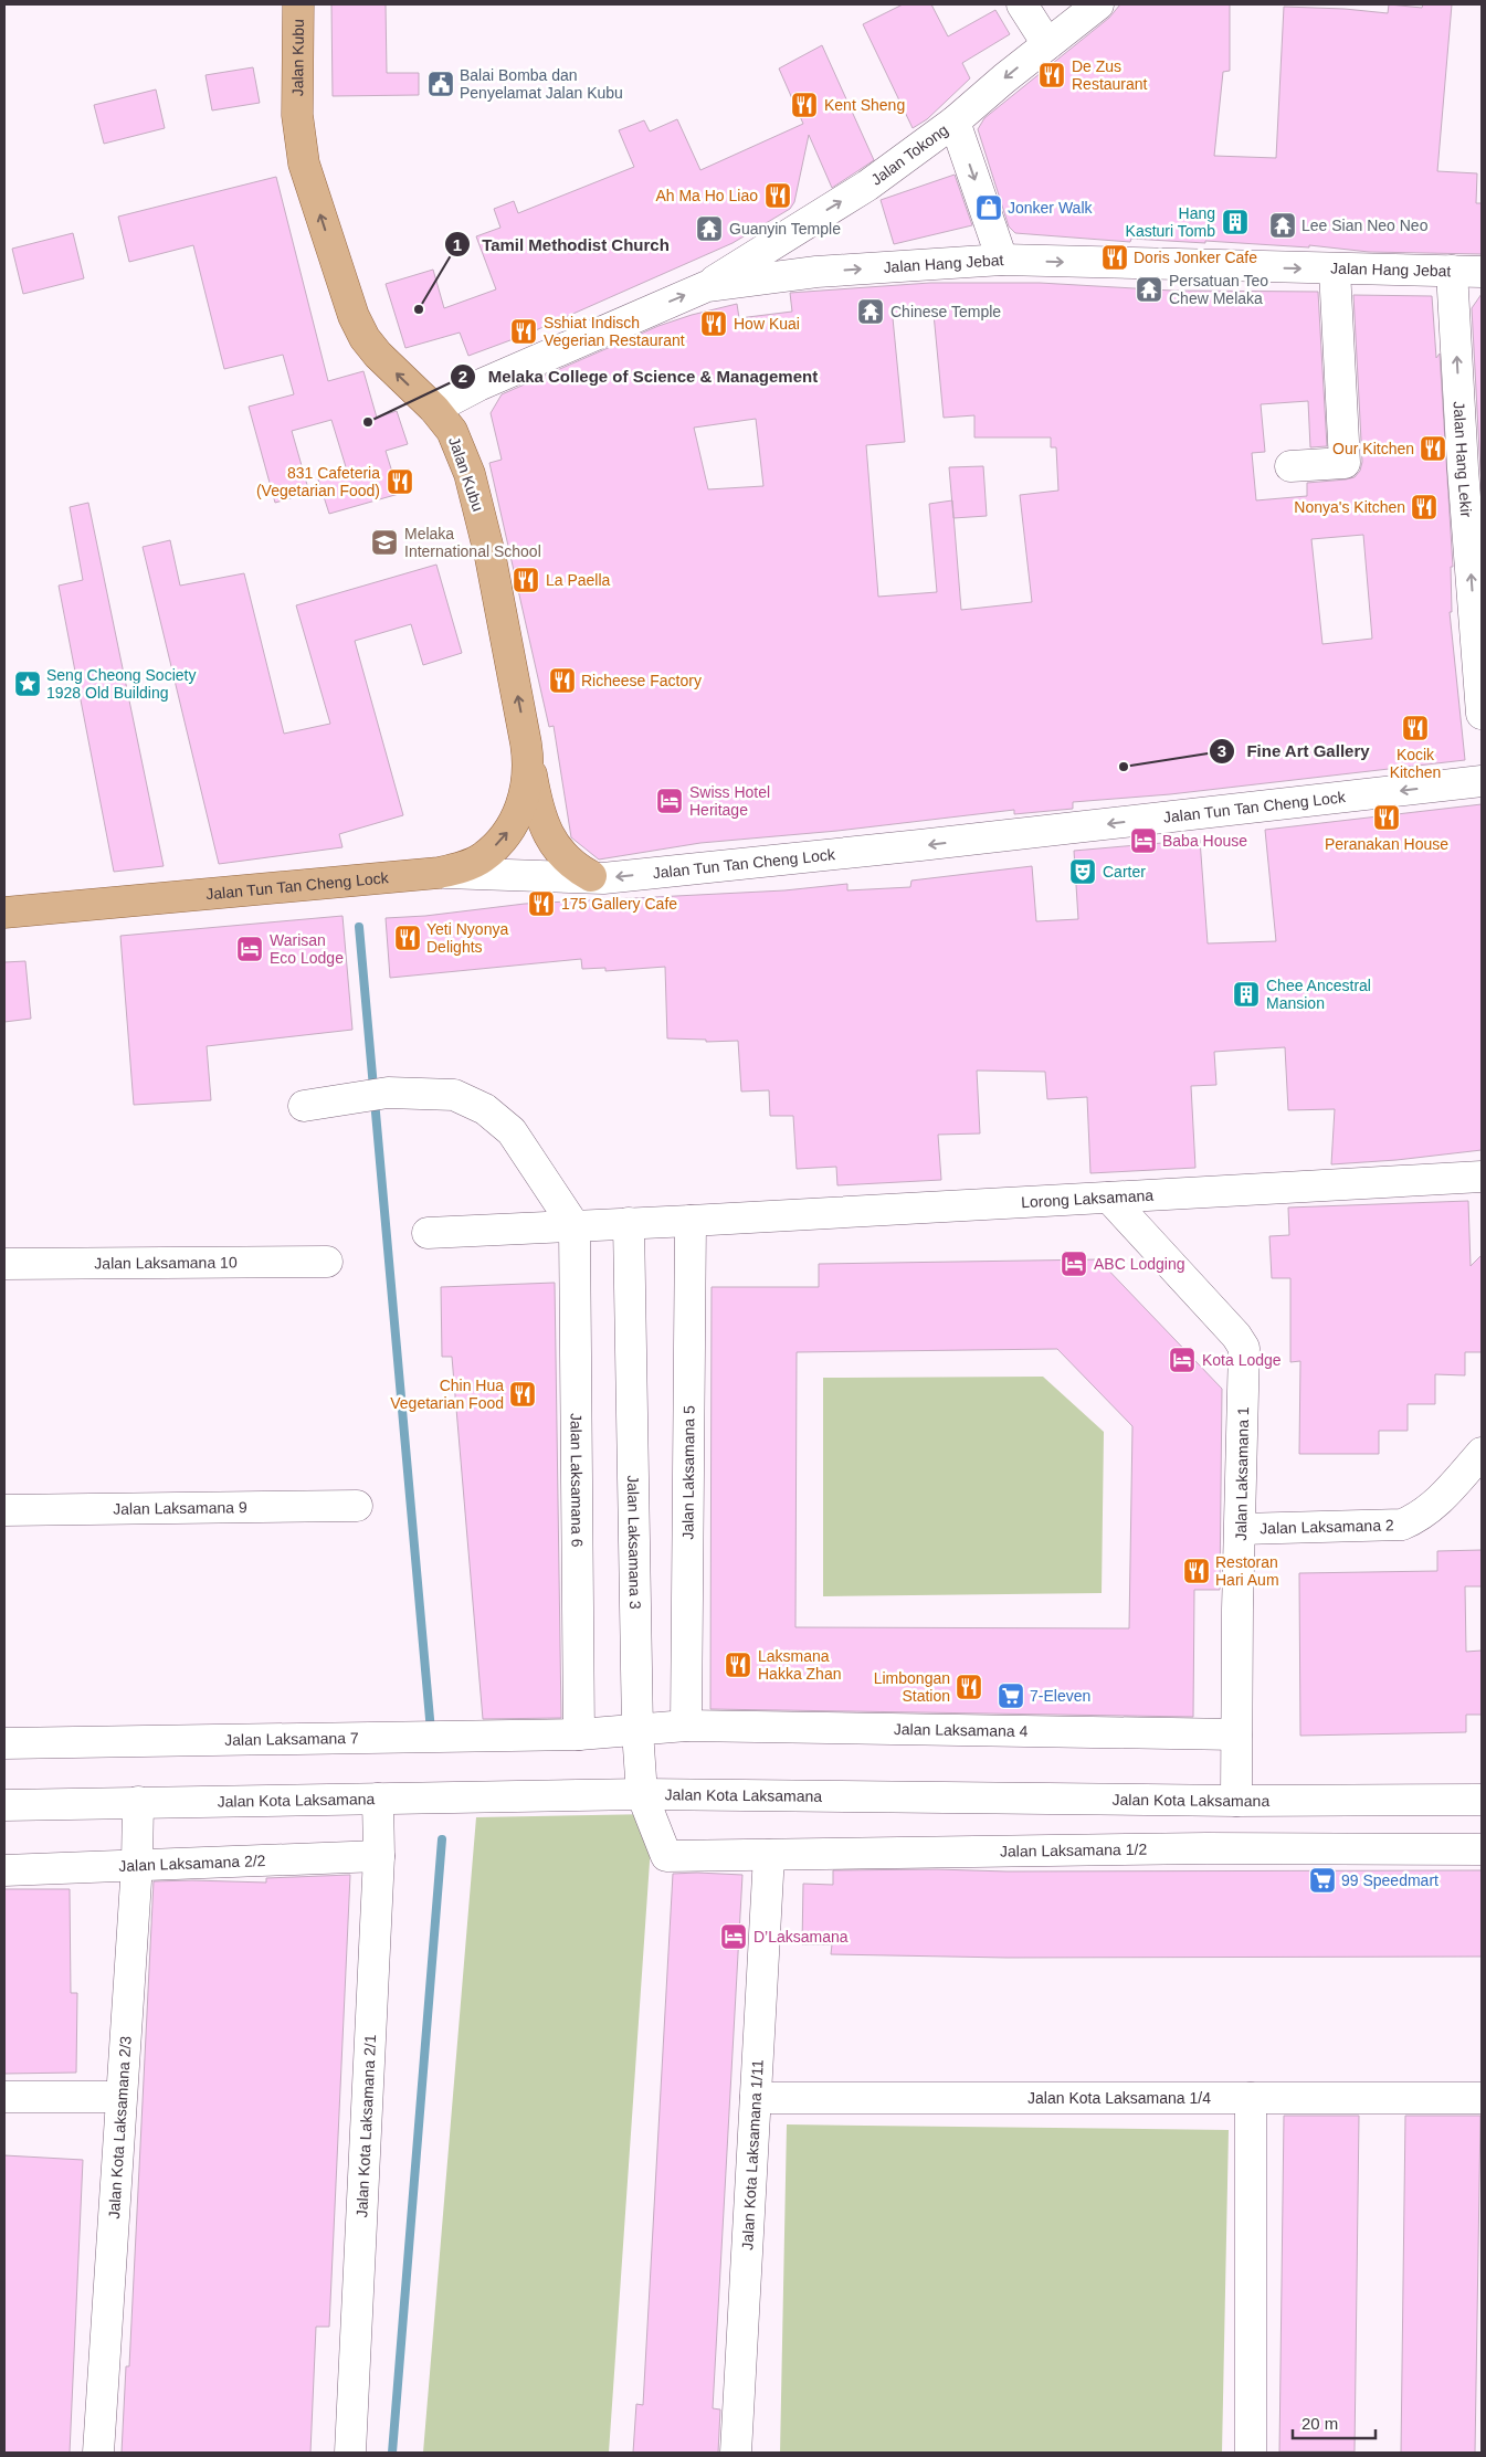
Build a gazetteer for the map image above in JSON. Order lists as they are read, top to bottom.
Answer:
{
  "streets": {
    "main road": ["Jalan Kubu", "Jalan Tun Tan Cheng Lock"],
    "street": [
      "Jalan Tokong",
      "Jalan Hang Jebat",
      "Jalan Hang Lekir",
      "Lorong Laksamana",
      "Jalan Laksamana 10",
      "Jalan Laksamana 5",
      "Jalan Laksamana 1",
      "Jalan Laksamana 6",
      "Jalan Laksamana 9",
      "Jalan Laksamana 2",
      "Jalan Laksamana 3",
      "Jalan Laksamana 4",
      "Jalan Laksamana 7",
      "Jalan Kota Laksamana",
      "Jalan Laksamana 1/2",
      "Jalan Laksamana 2/2",
      "Jalan Kota Laksamana 1/4",
      "Jalan Kota Laksamana 2/1",
      "Jalan Kota Laksamana 2/3",
      "Jalan Kota Laksamana 1/11"
    ]
  },
  "crossings": [
    ["Jalan Kubu", "Jalan Hang Jebat"],
    ["Jalan Kubu", "Jalan Tun Tan Cheng Lock"],
    ["Jalan Tokong", "Jalan Hang Jebat"],
    ["Jalan Hang Jebat", "Jalan Hang Lekir"],
    ["Lorong Laksamana", "Jalan Laksamana 5"],
    ["Lorong Laksamana", "Jalan Laksamana 1"],
    ["Lorong Laksamana", "Jalan Laksamana 6"],
    ["Lorong Laksamana", "Jalan Laksamana 3"],
    ["Jalan Laksamana 5", "Jalan Laksamana 4"],
    ["Jalan Laksamana 1", "Jalan Laksamana 2"],
    ["Jalan Laksamana 1", "Jalan Laksamana 4"],
    ["Jalan Laksamana 1", "Jalan Kota Laksamana"],
    ["Jalan Laksamana 6", "Jalan Laksamana 7"],
    ["Jalan Laksamana 3", "Jalan Laksamana 4"],
    ["Jalan Laksamana 3", "Jalan Laksamana 7"],
    ["Jalan Laksamana 3", "Jalan Kota Laksamana"],
    ["Jalan Laksamana 3", "Jalan Laksamana 1/2"],
    ["Jalan Laksamana 4", "Jalan Laksamana 7"],
    ["Jalan Kota Laksamana", "Jalan Kota Laksamana 2/1"],
    ["Jalan Kota Laksamana", "Jalan Kota Laksamana 2/3"],
    ["Jalan Laksamana 1/2", "Jalan Kota Laksamana 1/11"],
    ["Jalan Laksamana 2/2", "Jalan Kota Laksamana 2/1"],
    ["Jalan Laksamana 2/2", "Jalan Kota Laksamana 2/3"],
    ["Jalan Kota Laksamana 1/4", "Jalan Kota Laksamana 1/11"]
  ],
  "one_way": [
    "Jalan Kubu",
    "Jalan Hang Jebat",
    "Jalan Hang Lekir",
    "Jalan Tun Tan Cheng Lock"
  ],
  "places": {
    "restaurant": [
      "De Zus Restaurant",
      "Kent Sheng",
      "Ah Ma Ho Liao",
      "Doris Jonker Cafe",
      "How Kuai",
      "Sshiat Indisch Vegerian Restaurant",
      "Our Kitchen",
      "831 Cafeteria (Vegetarian Food)",
      "Nonya's Kitchen",
      "La Paella",
      "Richeese Factory",
      "Kocik Kitchen",
      "Peranakan House",
      "175 Gallery Cafe",
      "Yeti Nyonya Delights",
      "Chin Hua Vegetarian Food",
      "Restoran Hari Aum",
      "Laksmana Hakka Zhan",
      "Limbongan Station"
    ],
    "public building": ["Balai Bomba dan Penyelamat Jalan Kubu"],
    "shop": ["Jonker Walk"],
    "building": ["Hang Kasturi Tomb", "Chee Ancestral Mansion"],
    "temple": [
      "Lee Sian Neo Neo",
      "Guanyin Temple",
      "Persatuan Teo Chew Melaka",
      "Chinese Temple"
    ],
    "other": ["Tamil Methodist Church", "Melaka College of Science & Management", "Fine Art Gallery"],
    "school or university": ["Melaka International School"],
    "place": ["Seng Cheong Society 1928 Old Building"],
    "hotel": [
      "Swiss Hotel Heritage",
      "Baba House",
      "Warisan Eco Lodge",
      "ABC Lodging",
      "Kota Lodge",
      "D’Laksamana"
    ],
    "theatre": ["Carter"],
    "supermarket": ["7-Eleven", "99 Speedmart"]
  },
  "scale_bar": "20 m"
}
